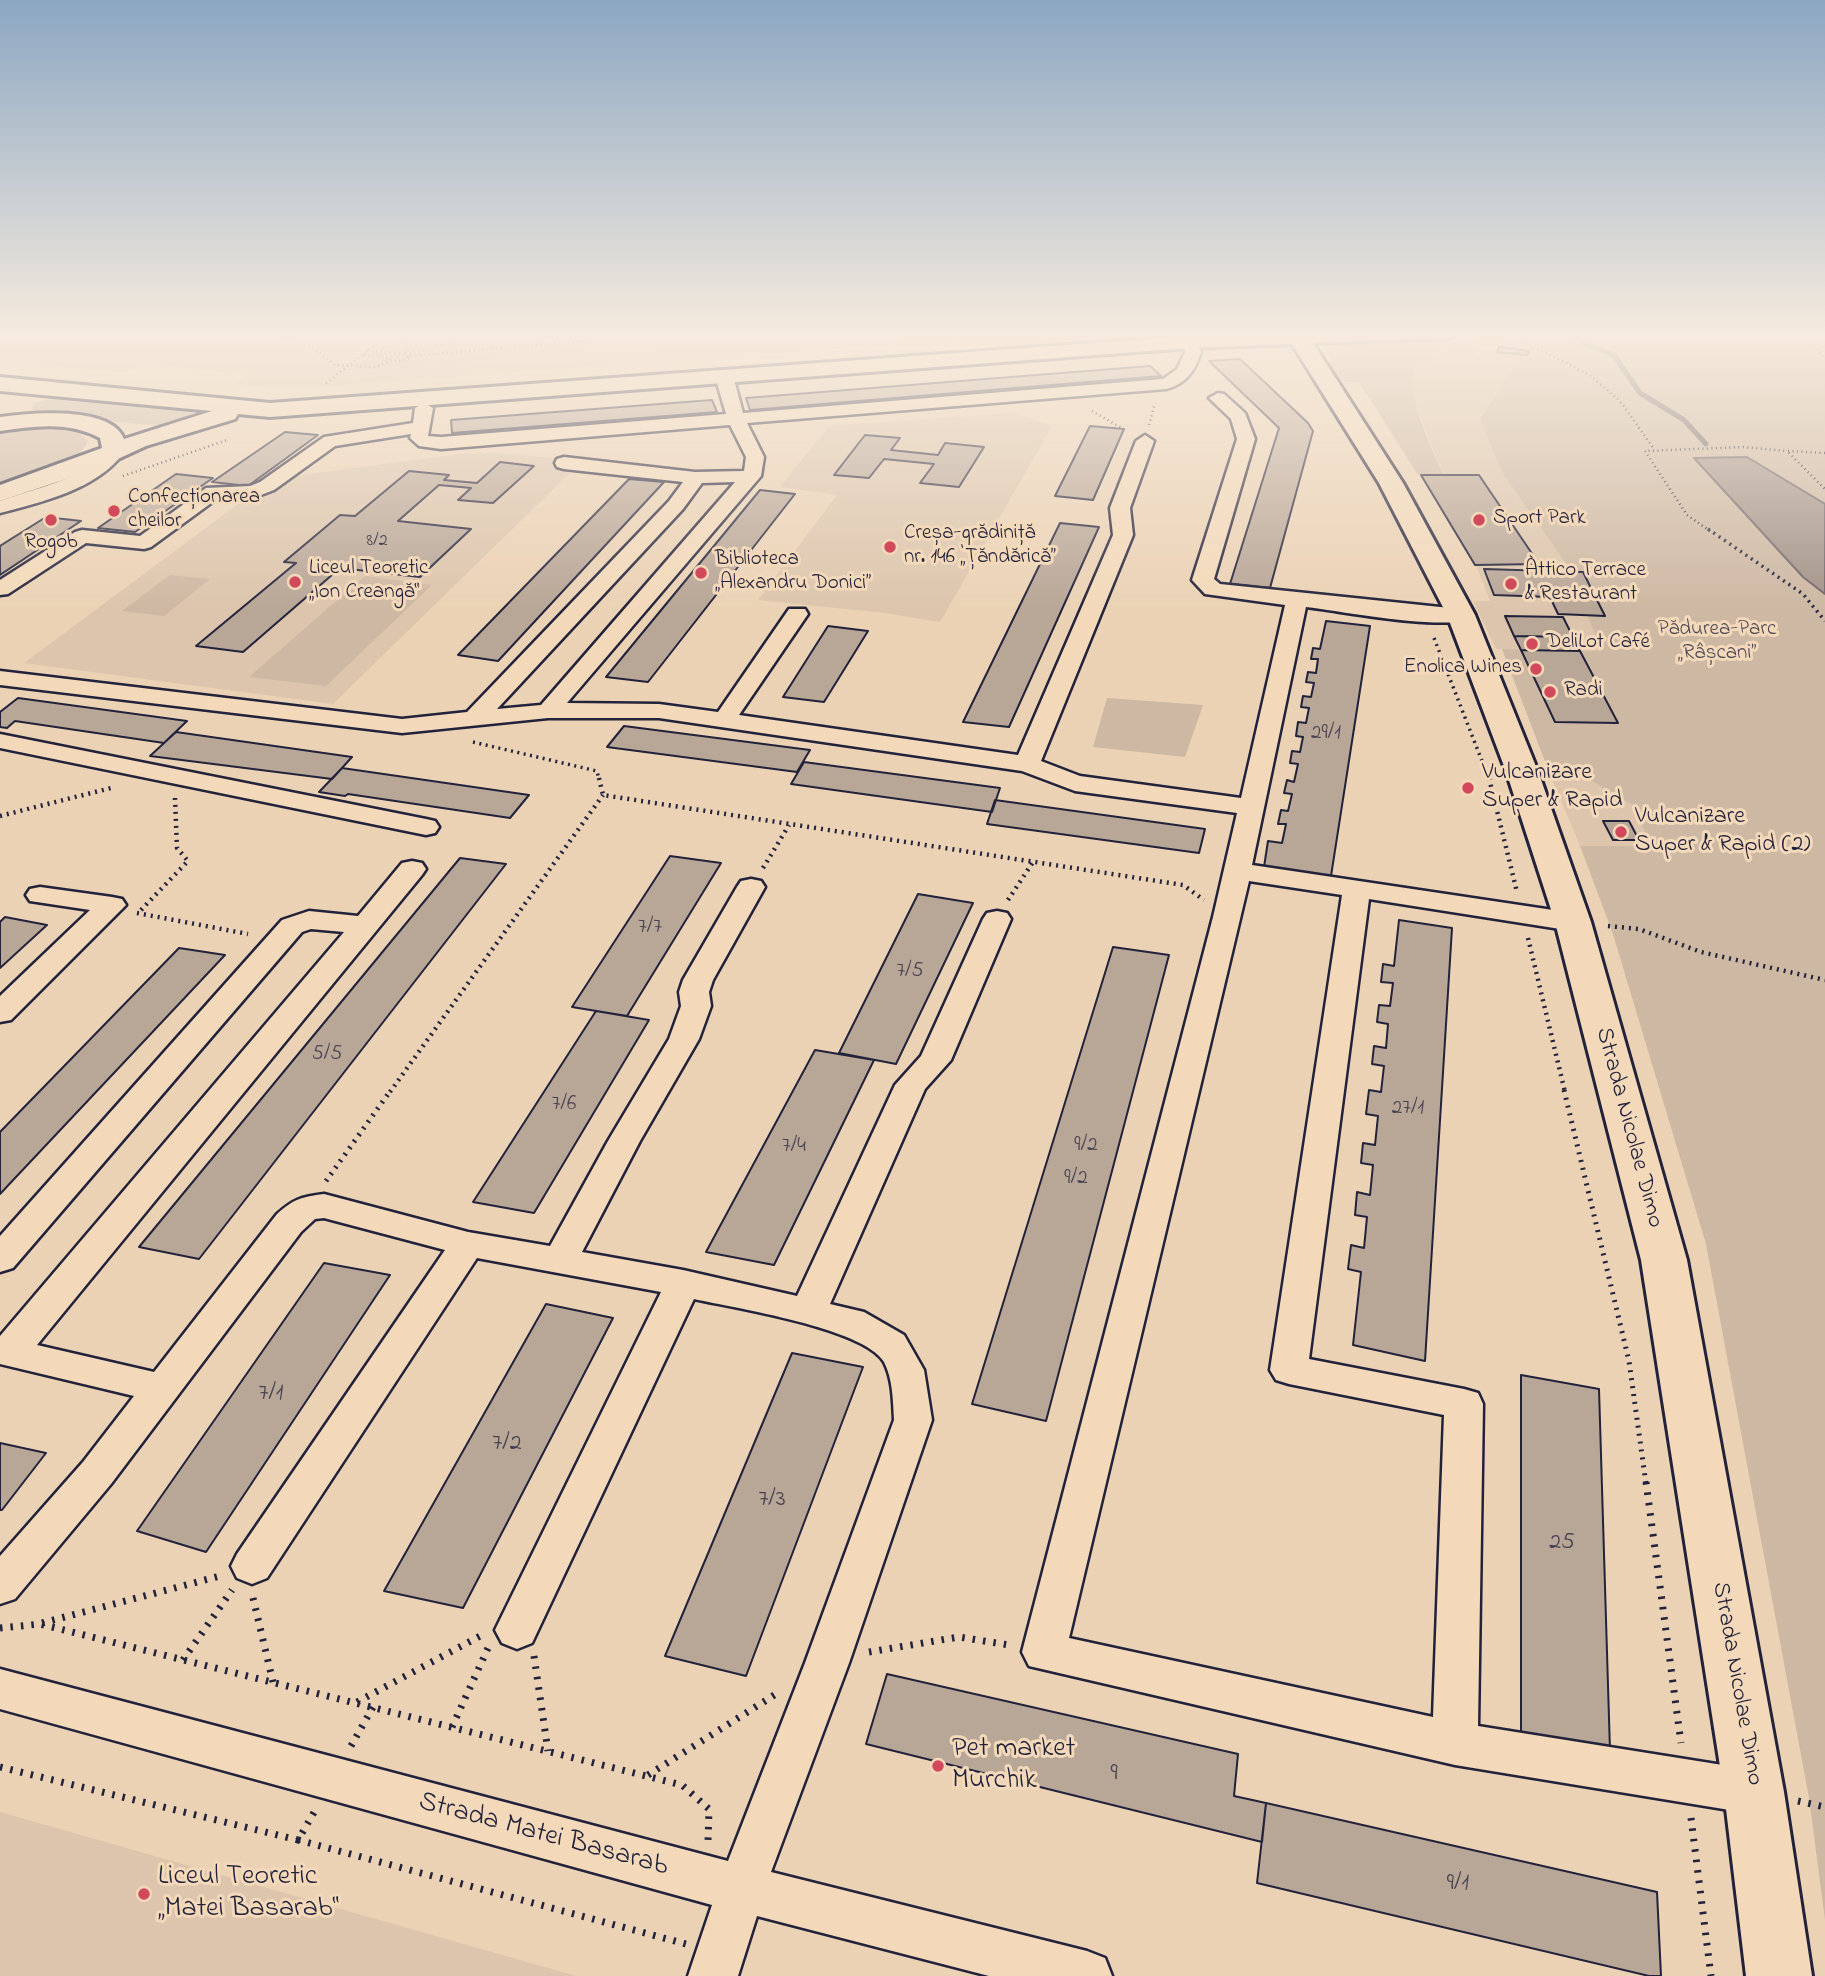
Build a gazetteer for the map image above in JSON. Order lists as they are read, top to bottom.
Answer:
{
  "streets": {
    "main road": ["Strada Nicolae Dimo"],
    "street": ["Strada Matei Basarab"]
  },
  "parks": ["Pădurea-Parc „Râșcani”"],
  "places": [
    "Confecționarea cheilor",
    "Rogob",
    "Sport Park",
    "Creșa-grădiniță nr. 146 „Țăndărică”",
    "Biblioteca „Alexandru Donici”",
    "Liceul Teoretic „Ion Creangă“",
    "Àttico Terrace & Restaurant",
    "DeliLot Café",
    "Enolica Wines",
    "Radi",
    "Vulcanizare Super & Rapid",
    "Vulcanizare Super & Rapid (2)",
    "Pet market Murchik",
    "Liceul Teoretic „Matei Basarab“"
  ],
  "house_numbers": [
    "8/2",
    "29/1",
    "7/7",
    "7/5",
    "5/5",
    "7/6",
    "27/1",
    "9/2",
    "7/4",
    "9/2",
    "7/1",
    "7/2",
    "7/3",
    "25",
    "9",
    "9/1"
  ]
}
